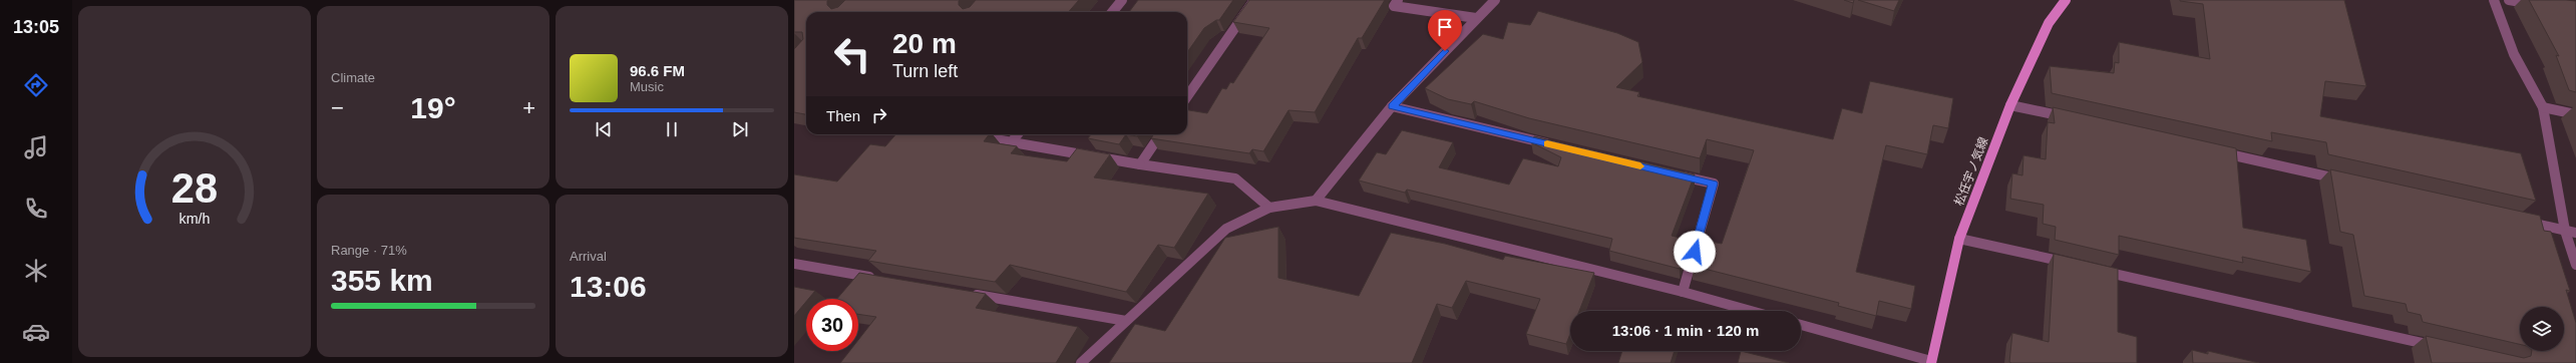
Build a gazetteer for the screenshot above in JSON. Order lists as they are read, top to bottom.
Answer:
{
  "streets": {
    "main road": ["松任宇ノ気線"]
  },
  "page": {
    "tabs": "13:05",
    "tile": [
      "Climate",
      ["Range · 71%", "355 km"],
      ["Arrival", "13:06"]
    ],
    "turn": ["20 m", "Turn left"],
    "song": ["96.6 FM", "Music"],
    "heat": ["−", "19°", "+"],
    "then": "Then",
    "limit": "30",
    "trip": "13:06 · 1 min · 120 m",
    "gauge": ["28", "km/h"]
  }
}
